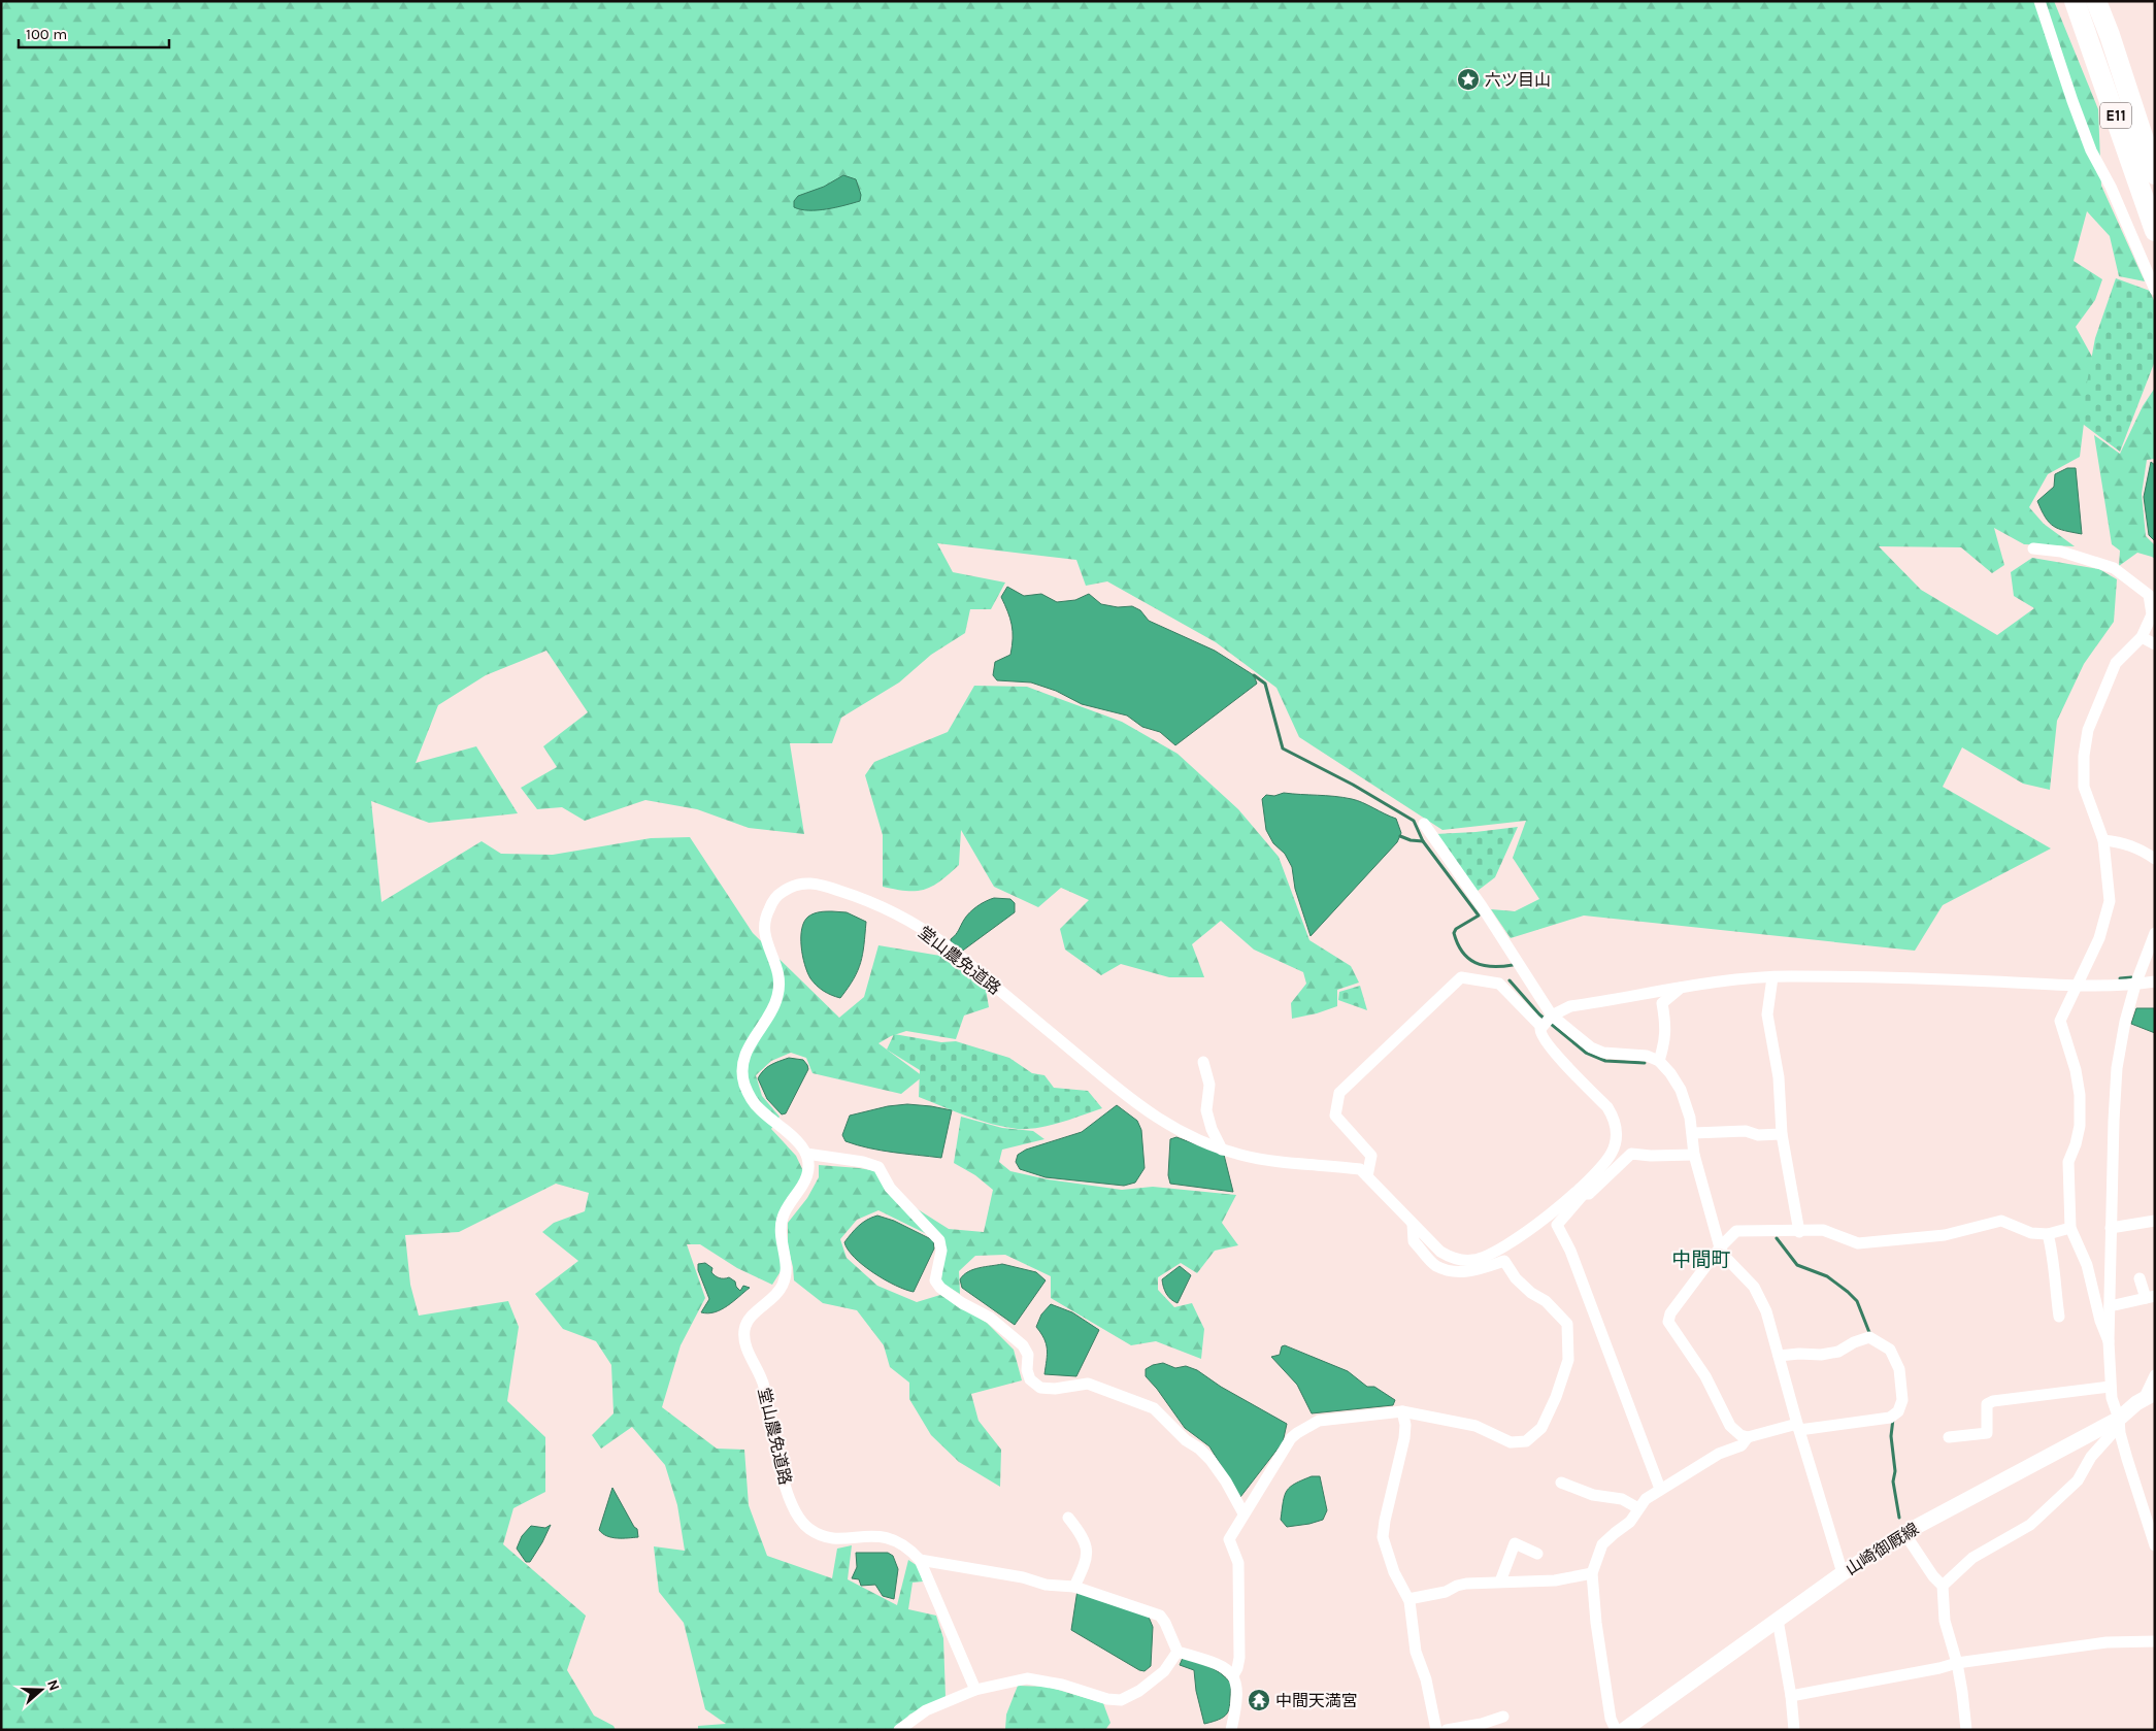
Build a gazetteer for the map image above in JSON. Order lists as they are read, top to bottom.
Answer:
{
  "streets": {
    "highway": ["E11"],
    "main road": ["山崎御厩線"],
    "street": ["堂山農免道路"]
  },
  "districts": ["中間町"],
  "places": {
    "place": ["六ツ目山"],
    "temple": ["中間天満宮"]
  },
  "scale_bar": "100 m",
  "north": "right"
}
